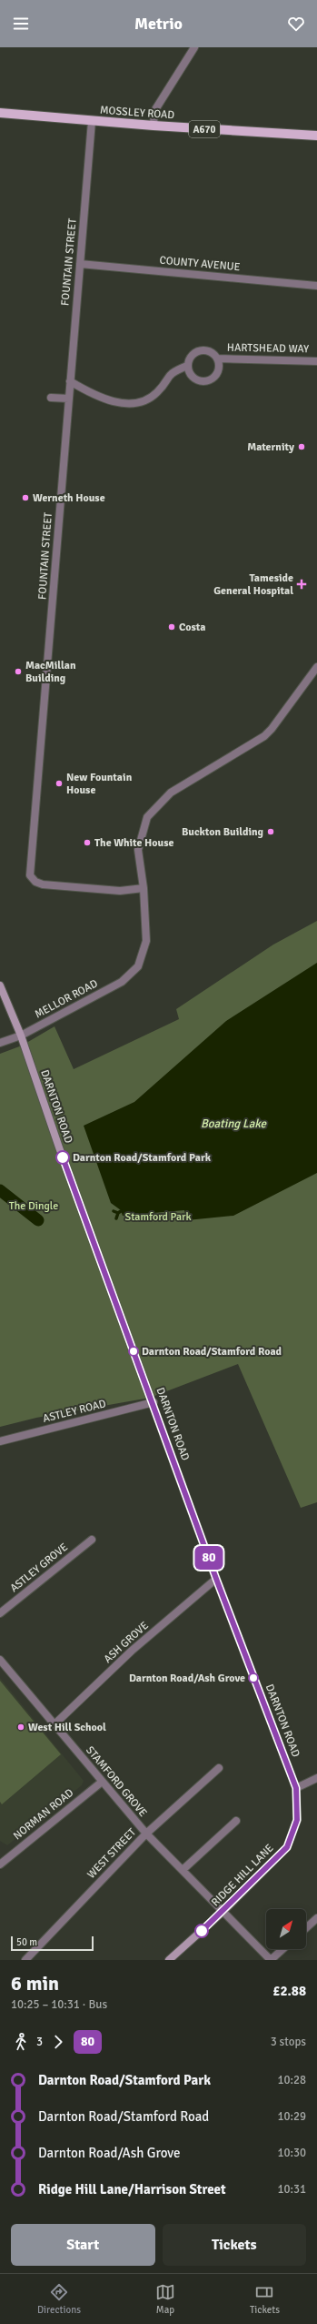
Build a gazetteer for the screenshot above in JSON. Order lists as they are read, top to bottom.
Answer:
{
  "streets": {
    "main road": ["MOSSLEY ROAD", "A670"],
    "street": [
      "FOUNTAIN STREET",
      "COUNTY AVENUE",
      "HARTSHEAD WAY",
      "MELLOR ROAD",
      "DARNTON ROAD",
      "ASTLEY ROAD",
      "ASTLEY GROVE",
      "ASH GROVE",
      "STAMFORD GROVE",
      "NORMAN ROAD",
      "WEST STREET",
      "RIDGE HILL LANE"
    ]
  },
  "crossings": [
    ["MOSSLEY ROAD", "FOUNTAIN STREET"],
    ["FOUNTAIN STREET", "COUNTY AVENUE"],
    ["FOUNTAIN STREET", "MELLOR ROAD"],
    ["MELLOR ROAD", "DARNTON ROAD"],
    ["DARNTON ROAD", "ASTLEY ROAD"],
    ["DARNTON ROAD", "ASH GROVE"],
    ["DARNTON ROAD", "RIDGE HILL LANE"],
    ["ASH GROVE", "STAMFORD GROVE"],
    ["STAMFORD GROVE", "NORMAN ROAD"],
    ["STAMFORD GROVE", "WEST STREET"],
    ["STAMFORD GROVE", "RIDGE HILL LANE"]
  ],
  "water": ["Boating Lake"],
  "parks": ["The Dingle", "Stamford Park"],
  "places": {
    "other": [
      "Maternity",
      "Werneth House",
      "Costa",
      "MacMillan Building",
      "New Fountain House",
      "Buckton Building",
      "The White House",
      "Darnton Road/Stamford Park",
      "Darnton Road/Stamford Road",
      "Darnton Road/Ash Grove",
      "West Hill School"
    ],
    "health": ["Tameside General Hospital"]
  },
  "lines": ["bus line 80"],
  "scale_bar": "50 m",
  "north": "top right",
  "page": {
    "header": "Metrio",
    "on_map": "80",
    "scale": "50 m",
    "heading": ["6 min", "10:25 – 10:31 · Bus", "£2.88"],
    "legs": ["3", "80", "3 stops"],
    "list": [
      {
        "name": "Darnton Road/Stamford Park",
        "value": "10:28"
      },
      {
        "name": "Darnton Road/Stamford Road",
        "value": "10:29"
      },
      {
        "name": "Darnton Road/Ash Grove",
        "value": "10:30"
      },
      {
        "name": "Ridge Hill Lane/Harrison Street",
        "value": "10:31"
      }
    ],
    "buttons": ["Start", "Tickets"],
    "tabs": ["Directions", "Map", "Tickets"]
  }
}
